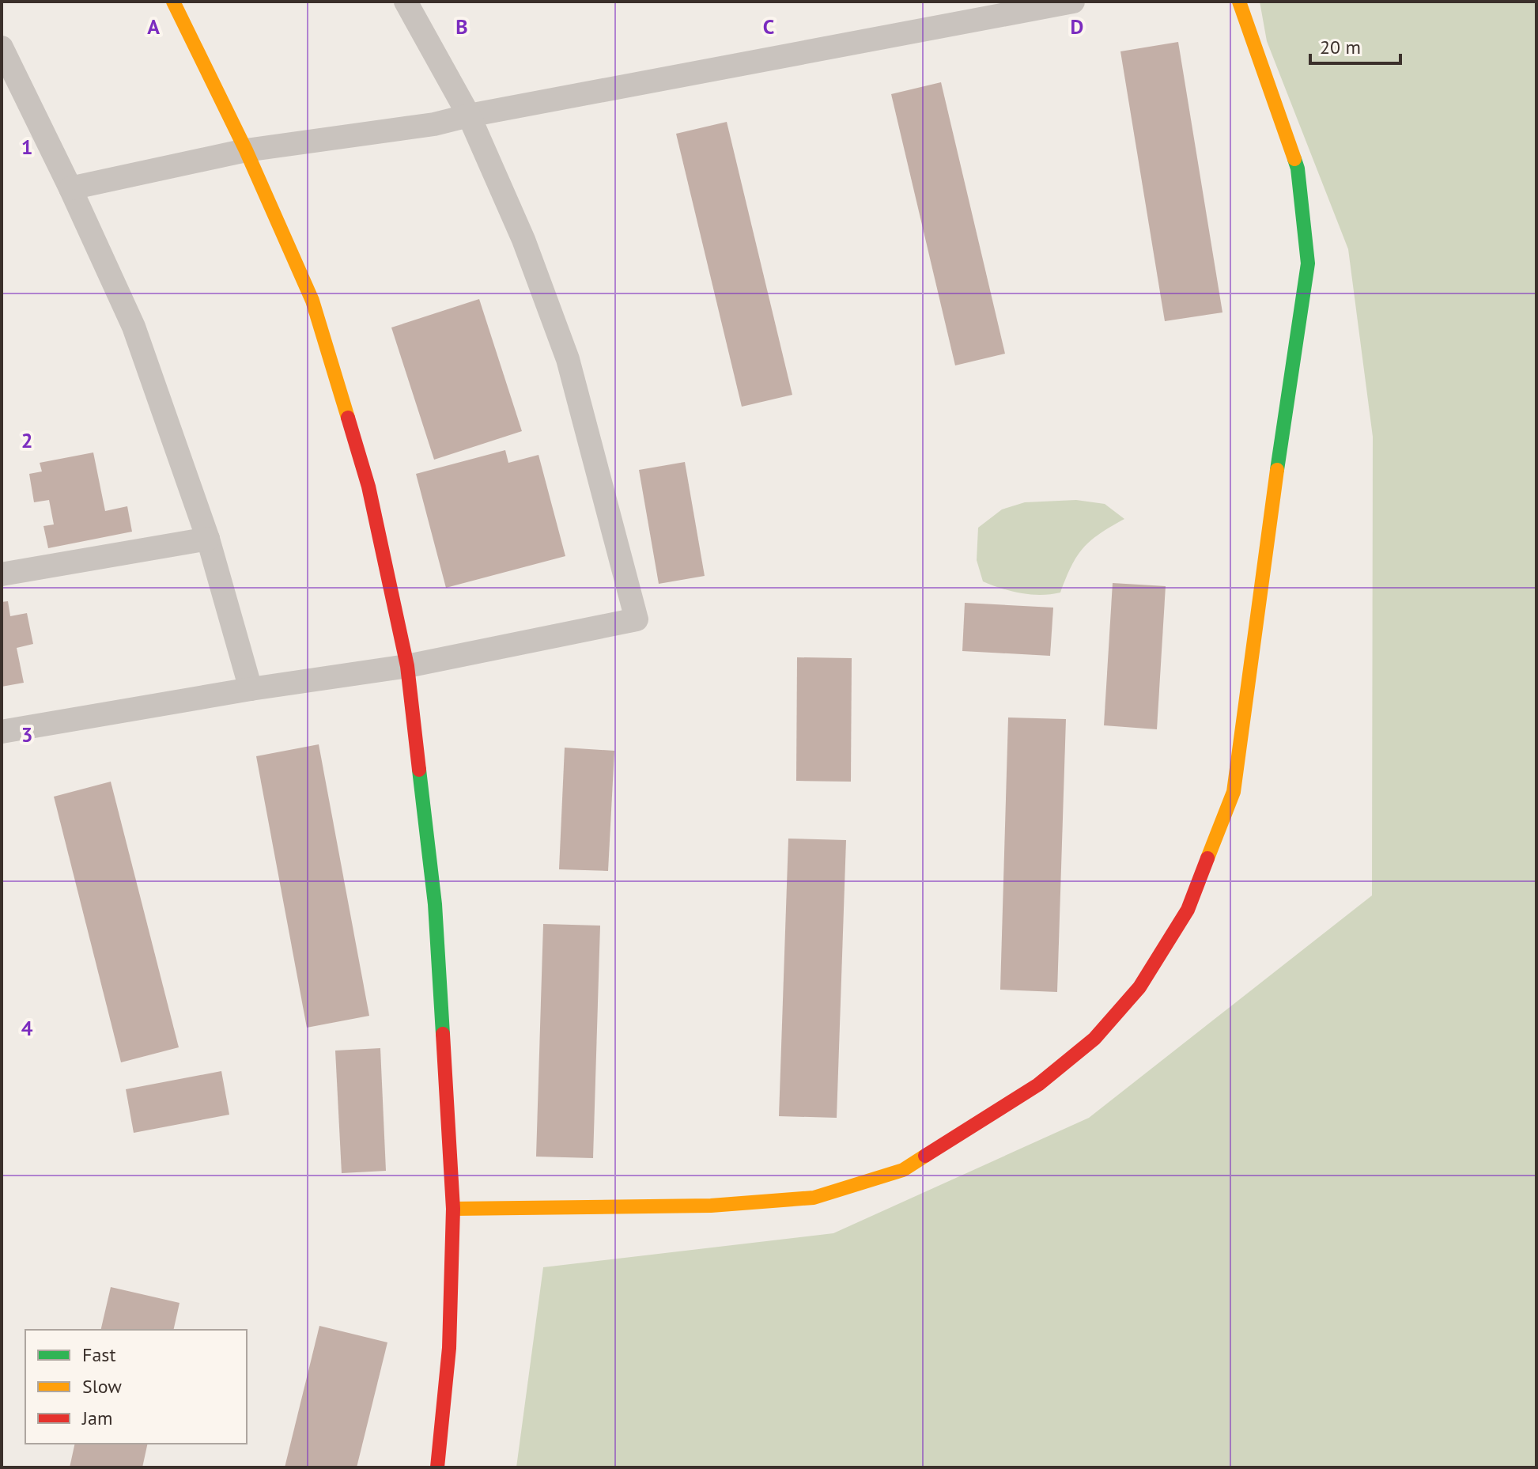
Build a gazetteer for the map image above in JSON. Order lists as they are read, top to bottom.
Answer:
{
  "legend": ["Fast", "Slow", "Jam"],
  "scale_bar": "20 m",
  "grid": {
    "columns": [
      "A",
      "B",
      "C",
      "D"
    ],
    "rows": [
      "1",
      "2",
      "3",
      "4"
    ]
  }
}
